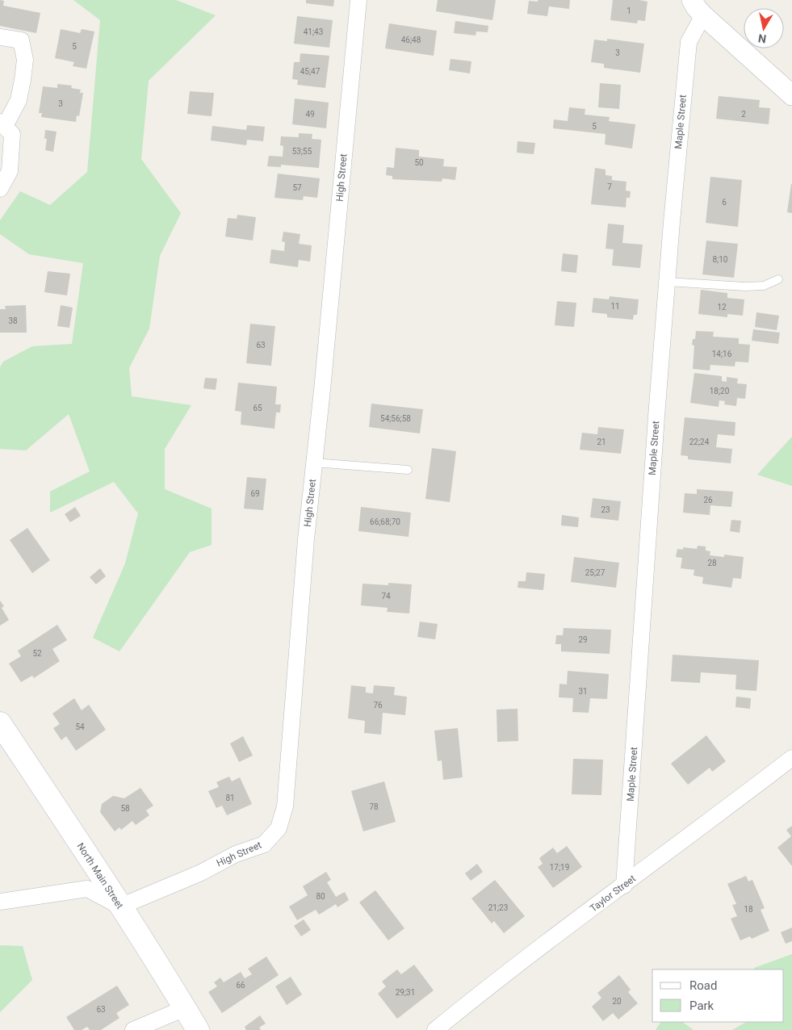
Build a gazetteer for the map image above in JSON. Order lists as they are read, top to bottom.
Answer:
{
  "streets": {
    "main road": ["North Main Street"],
    "street": ["Maple Street", "High Street", "Taylor Street"]
  },
  "crossings": [
    ["Maple Street", "Taylor Street"],
    ["High Street", "North Main Street"]
  ],
  "house_numbers": [
    "1",
    "41;43",
    "46;48",
    "5",
    "3",
    "45;47",
    "3",
    "49",
    "2",
    "5",
    "53;55",
    "50",
    "7",
    "57",
    "6",
    "8;10",
    "11",
    "12",
    "38",
    "63",
    "14;16",
    "18;20",
    "65",
    "54;56;58",
    "21",
    "22;24",
    "69",
    "26",
    "23",
    "66;68;70",
    "28",
    "25;27",
    "74",
    "29",
    "52",
    "31",
    "76",
    "54",
    "81",
    "78",
    "58",
    "17;19",
    "80",
    "21;23",
    "18",
    "66",
    "29;31",
    "20",
    "63"
  ],
  "legend": ["Road", "Park"],
  "north": "bottom"
}
